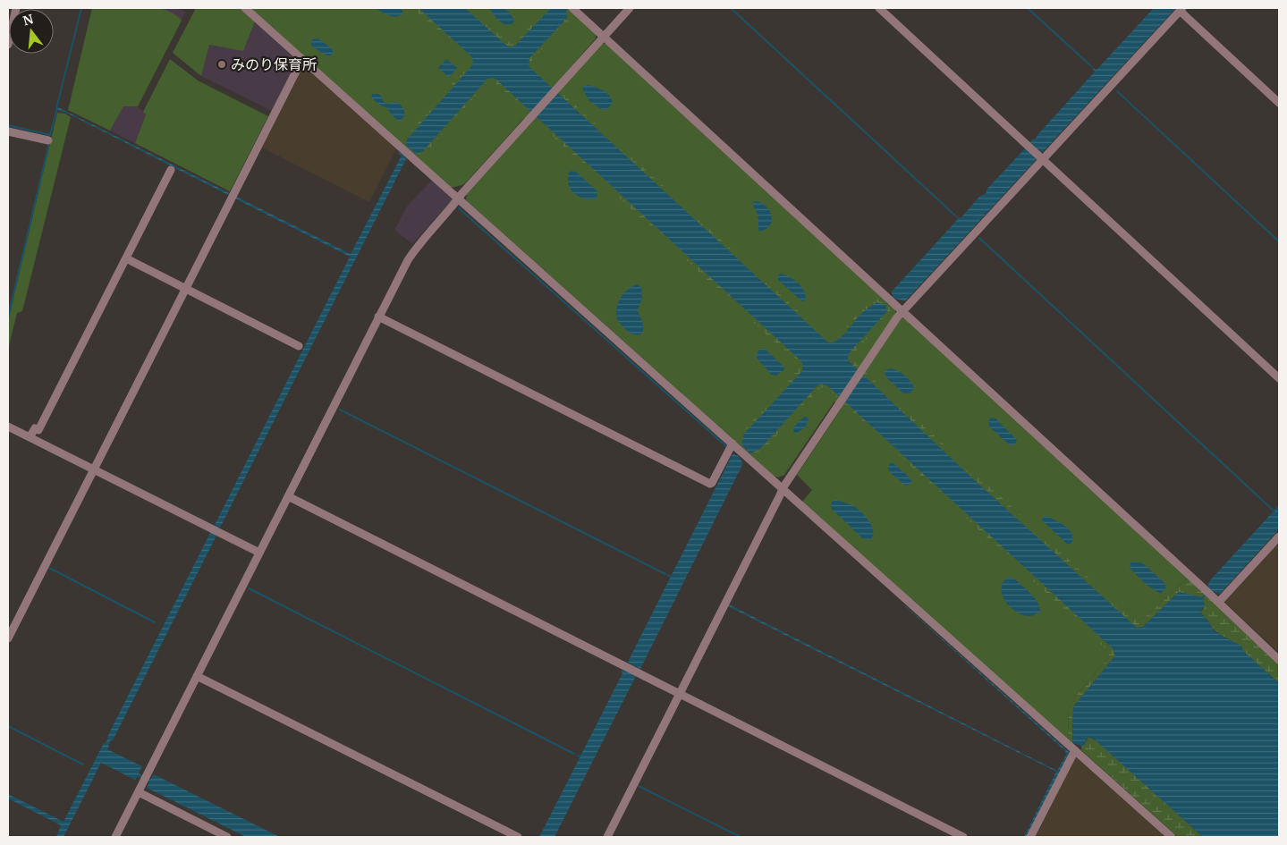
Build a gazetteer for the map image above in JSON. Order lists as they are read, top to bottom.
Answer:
{
  "places": ["みのり保育所"],
  "north": "top"
}
